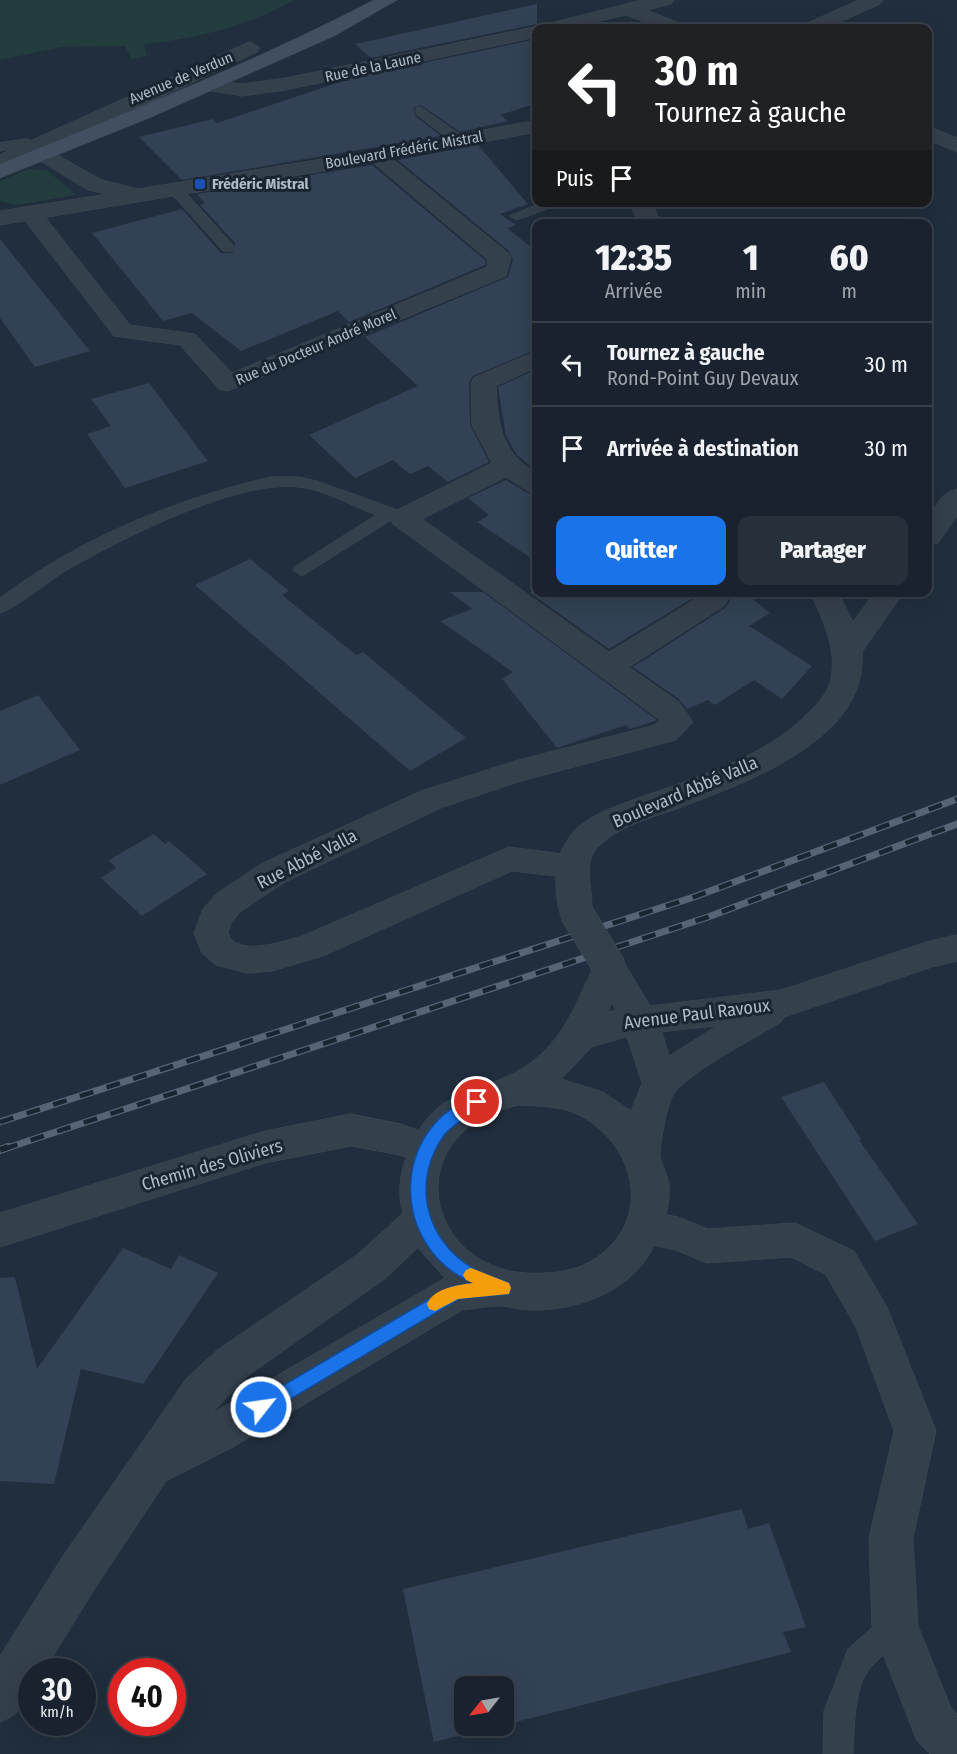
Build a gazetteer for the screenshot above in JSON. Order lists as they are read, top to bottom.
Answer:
{
  "streets": {
    "main road": ["Avenue de Verdun"],
    "street": [
      "Rue de la Laune",
      "Boulevard Frédéric Mistral",
      "Rue du Docteur André Morel",
      "Boulevard Abbé Valla",
      "Rue Abbé Valla",
      "Avenue Paul Ravoux",
      "Chemin des Oliviers"
    ]
  },
  "crossings": [
    ["Rue de la Laune", "Avenue de Verdun"],
    ["Avenue de Verdun", "Boulevard Frédéric Mistral"],
    ["Boulevard Frédéric Mistral", "Rue du Docteur André Morel"],
    ["Boulevard Abbé Valla", "Rue Abbé Valla"]
  ],
  "places": {
    "transit": ["Frédéric Mistral"]
  },
  "north": "bottom left",
  "page": {
    "turn": ["30 m", "Tournez à gauche"],
    "then": "Puis",
    "eta": [
      "12:35",
      "Arrivée",
      "1",
      "min",
      "60",
      "m"
    ],
    "list": [
      {
        "name": "Tournez à gauche",
        "note": "Rond-Point Guy Devaux",
        "value": "30 m"
      },
      {
        "name": "Arrivée à destination",
        "value": "30 m"
      }
    ],
    "buttons": ["Quitter", "Partager"],
    "speed": "30 km/h",
    "limit": "40"
  }
}
